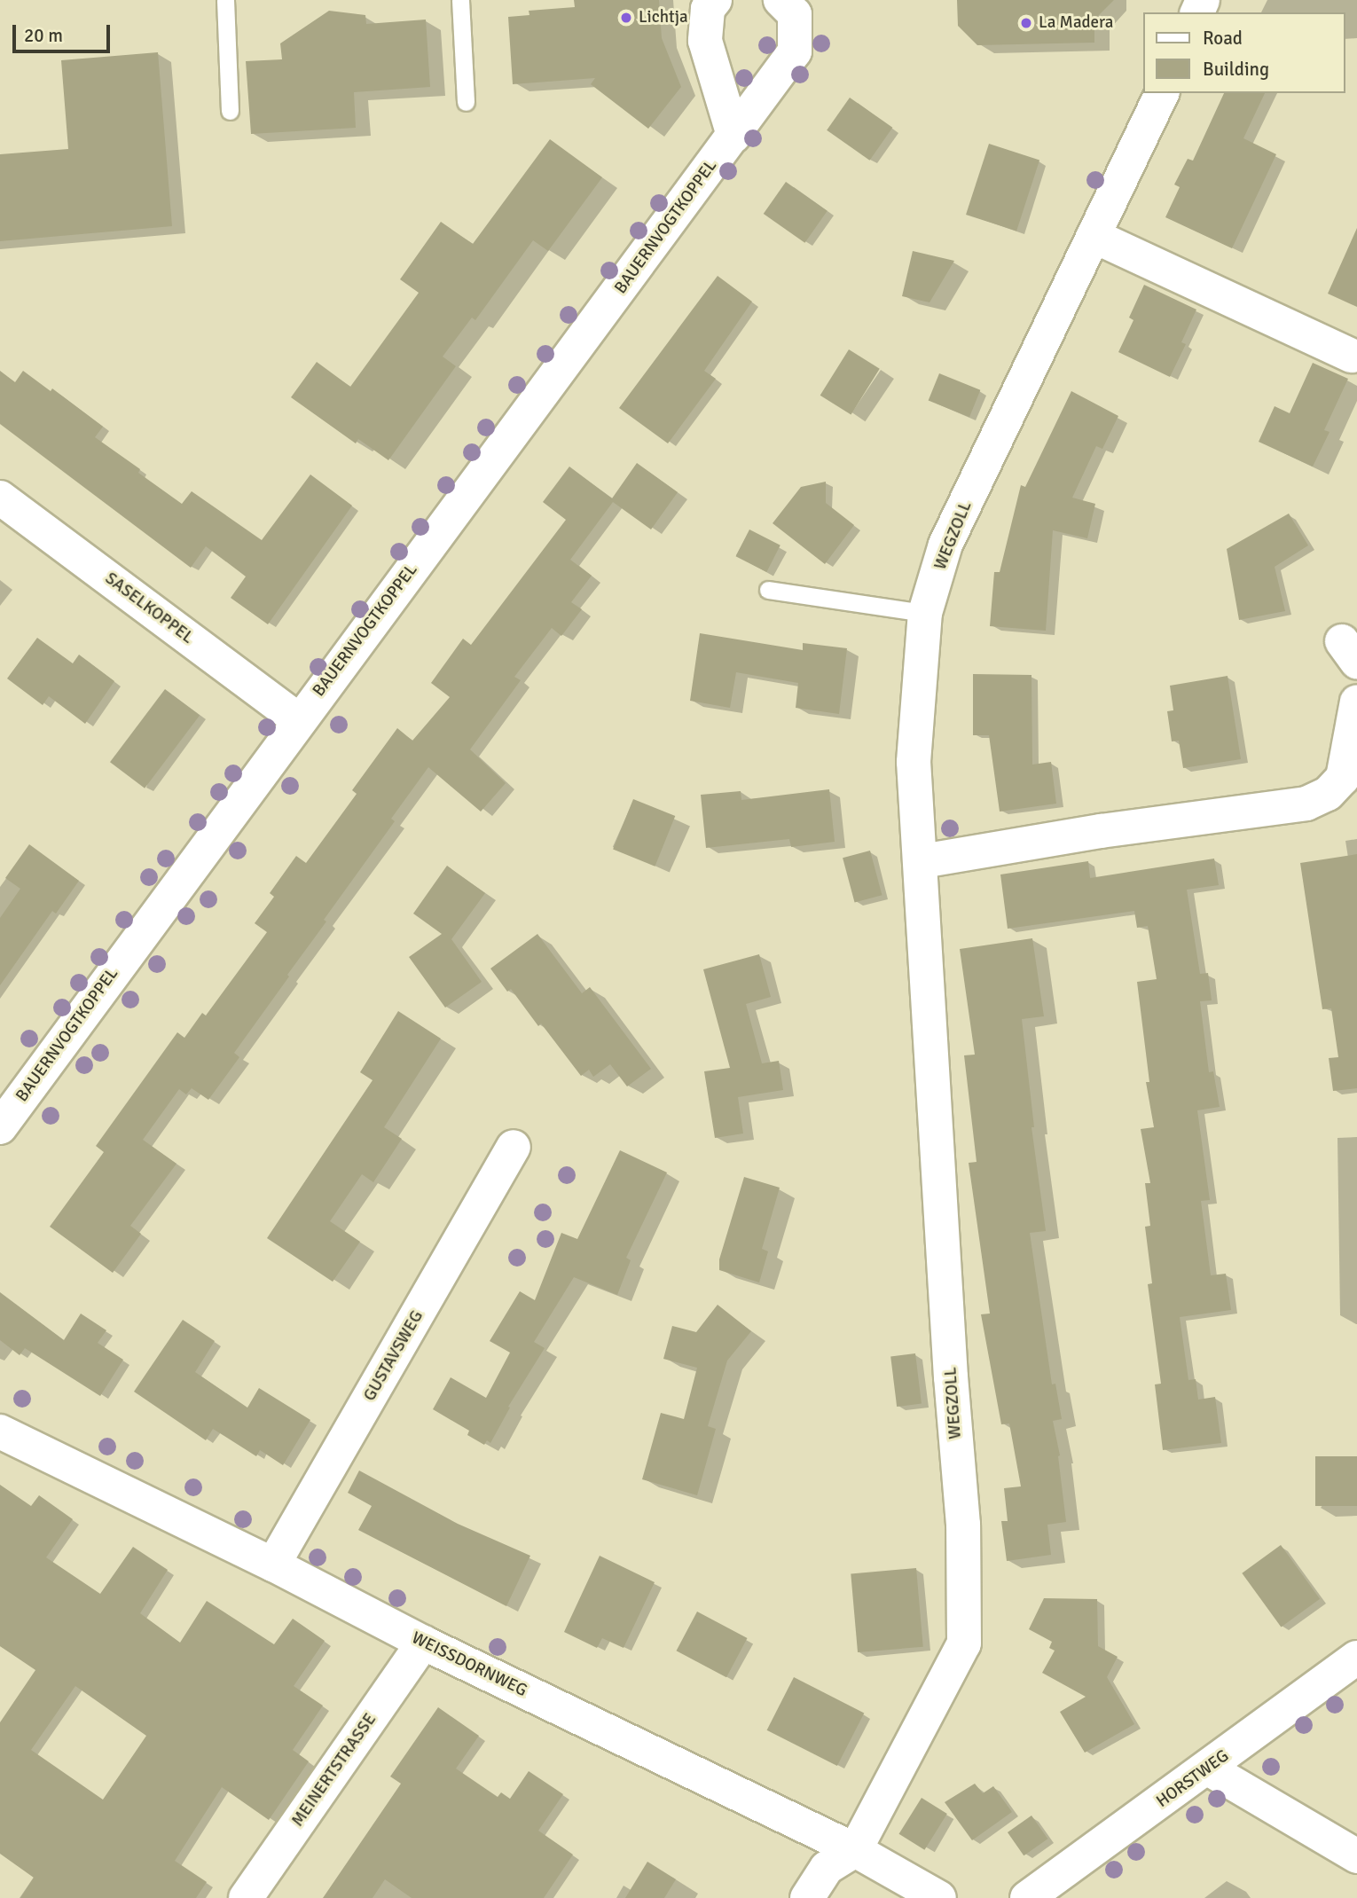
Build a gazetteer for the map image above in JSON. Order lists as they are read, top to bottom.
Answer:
{
  "streets": {
    "street": [
      "BAUERNVOGTKOPPEL",
      "WEGZOLL",
      "SASELKOPPEL",
      "GUSTAVSWEG",
      "WEISSDORNWEG",
      "MEINERTSTRASSE",
      "HORSTWEG"
    ]
  },
  "crossings": [
    ["BAUERNVOGTKOPPEL", "SASELKOPPEL"],
    ["WEGZOLL", "WEISSDORNWEG"],
    ["GUSTAVSWEG", "WEISSDORNWEG"],
    ["WEISSDORNWEG", "MEINERTSTRASSE"]
  ],
  "places": ["Lichtja", "La Madera"],
  "legend": ["Road", "Building"],
  "scale_bar": "20 m"
}
